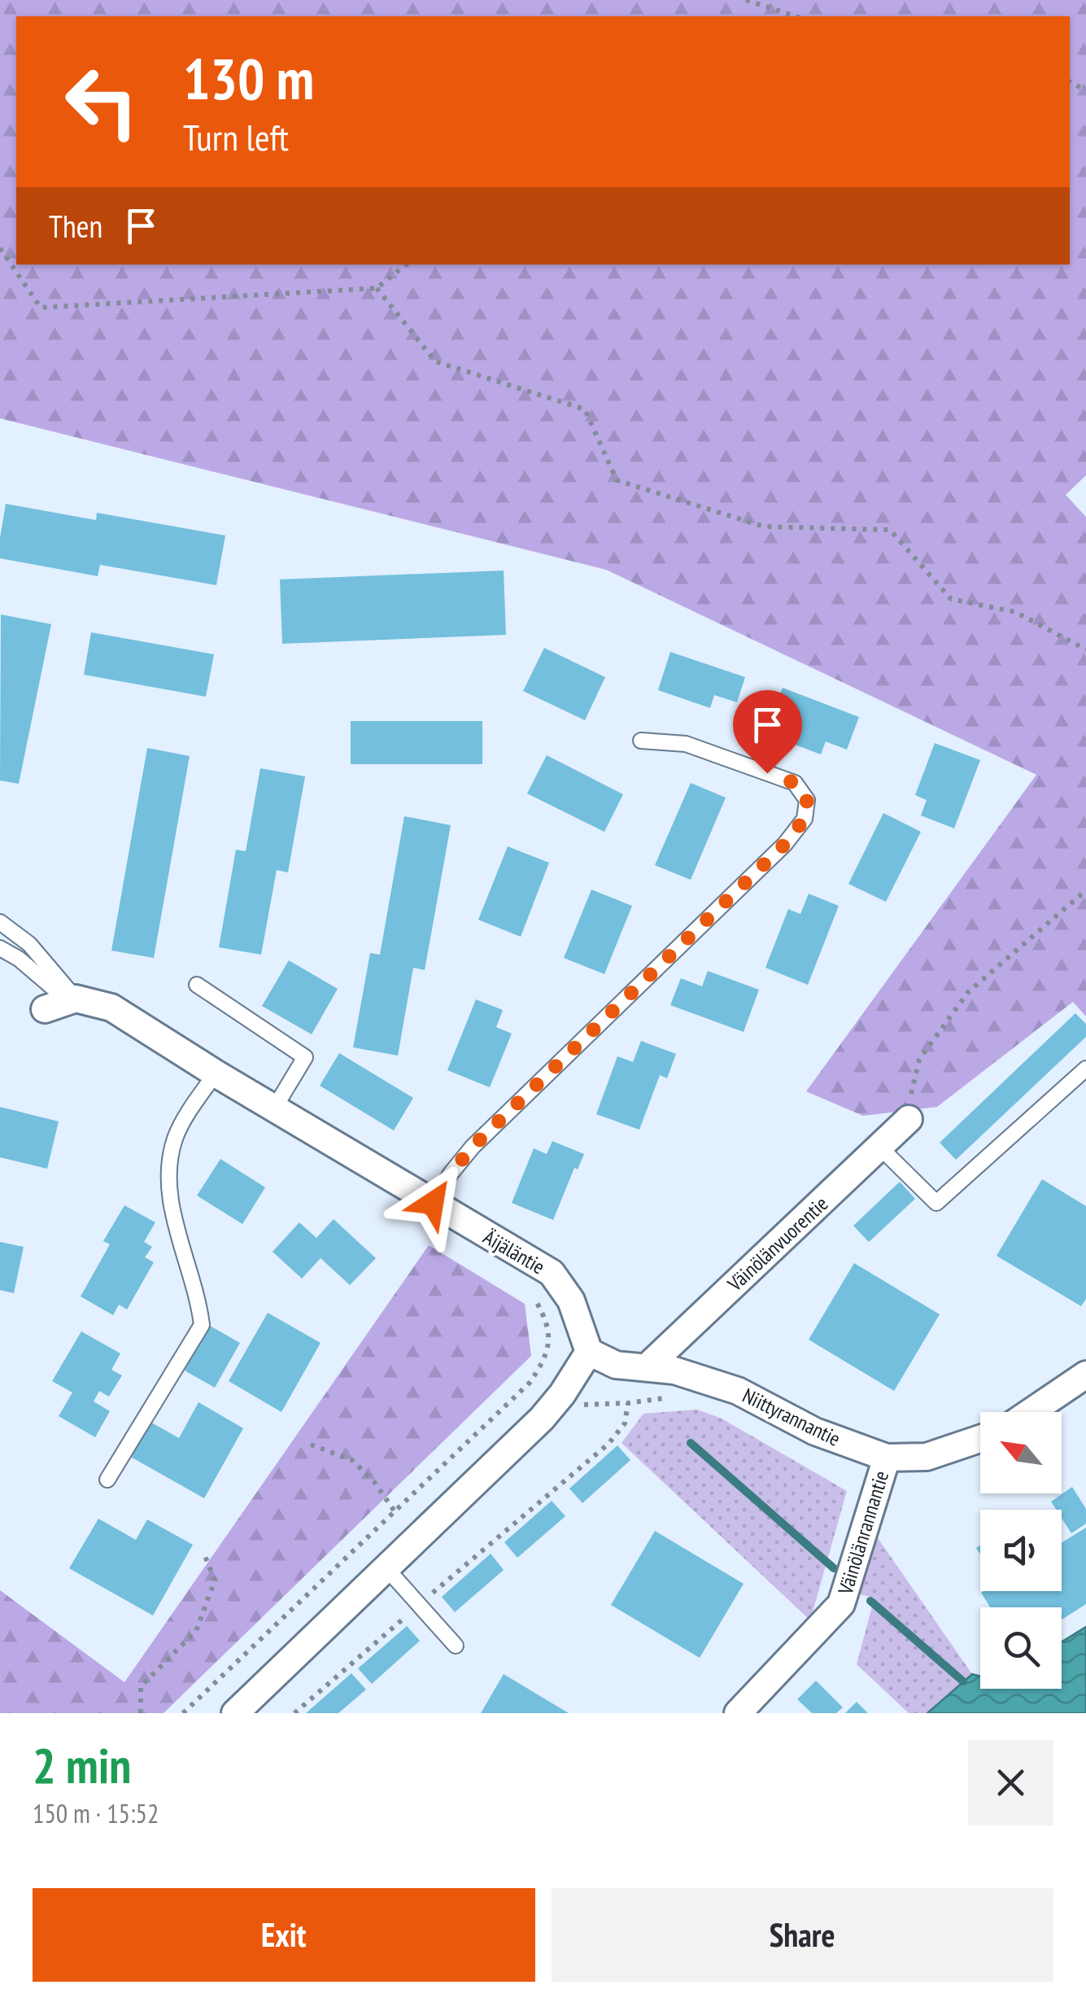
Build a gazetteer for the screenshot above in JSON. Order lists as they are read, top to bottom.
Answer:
{
  "streets": {
    "street": [
      "Väinölänvuorentie",
      "Äijäläntie",
      "Niittyrannantie",
      "Väinölänrannantie"
    ]
  },
  "crossings": [
    ["Väinölänvuorentie", "Niittyrannantie"],
    ["Äijäläntie", "Niittyrannantie"],
    ["Niittyrannantie", "Väinölänrannantie"]
  ],
  "north": "top left",
  "page": {
    "turn": ["130 m", "Turn left"],
    "then": "Then",
    "heading": ["2 min", "150 m · 15:52"],
    "buttons": ["Exit", "Share"]
  }
}
